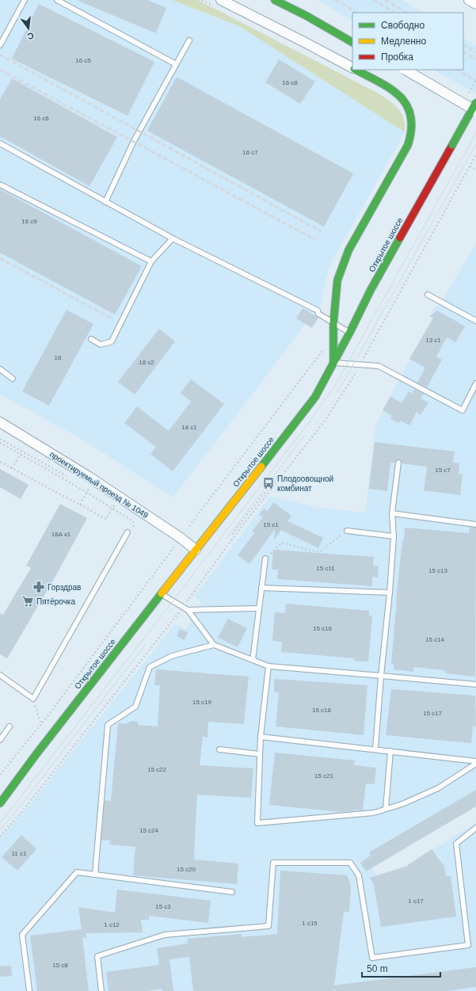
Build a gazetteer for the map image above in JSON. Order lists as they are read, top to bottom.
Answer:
{
  "streets": {
    "main road": ["Открытое шоссе"],
    "street": ["проектируемый проезд № 1049"]
  },
  "crossings": [
    ["Открытое шоссе", "проектируемый проезд № 1049"]
  ],
  "places": {
    "bus stop": ["Плодоовощной комбинат"],
    "pharmacy": ["Горздрав"],
    "supermarket": ["Пятёрочка"]
  },
  "house_numbers": [
    "16 с5",
    "16 с8",
    "16 с6",
    "16 с7",
    "16 с9",
    "13 с1",
    "16",
    "18 c2",
    "18 c1",
    "15 с7",
    "15 с1",
    "18А к1",
    "15 с11",
    "15 с13",
    "15 с16",
    "15 с14",
    "15 с19",
    "15 с18",
    "15 с17",
    "15 с22",
    "15 с21",
    "15 с24",
    "11 с1",
    "15 с20",
    "1 с17",
    "15 с3",
    "1 с15",
    "1 с12",
    "15 с8"
  ],
  "legend": ["Свободно", "Медленно", "Пробка"],
  "scale_bar": "50 m",
  "north": "bottom"
}
